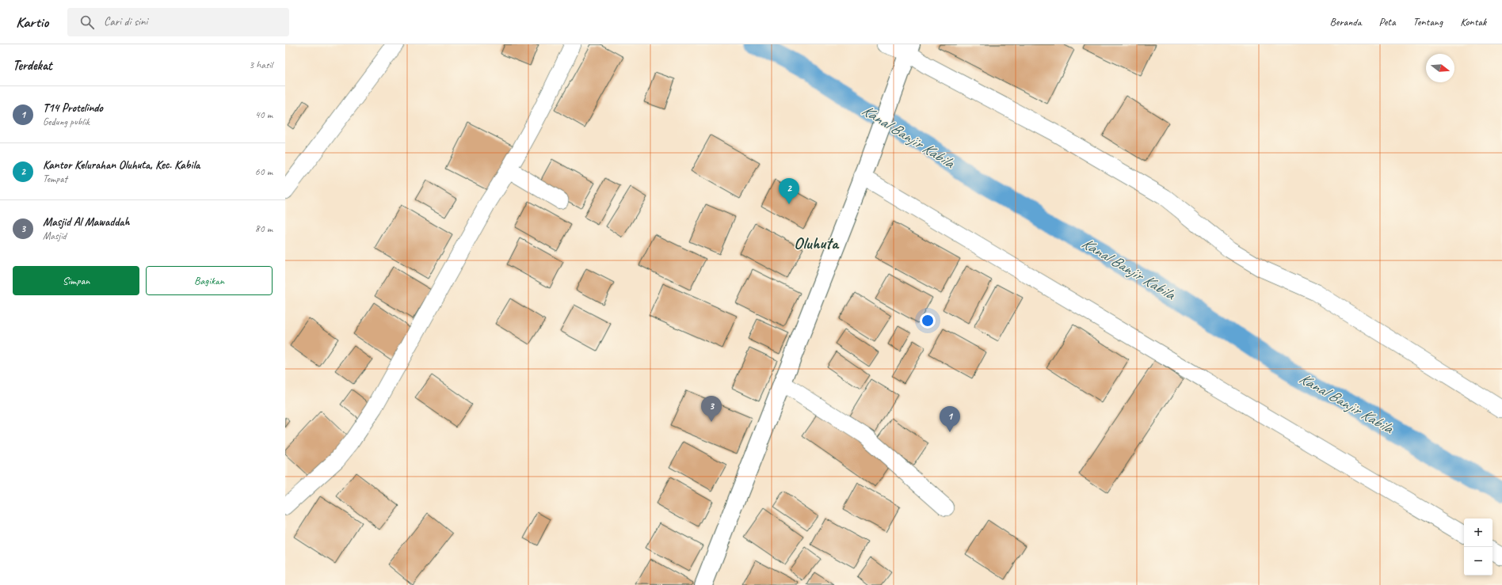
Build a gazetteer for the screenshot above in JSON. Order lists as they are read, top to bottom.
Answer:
{
  "districts": ["Oluhuta"],
  "water": ["Kanal Banjir Kabila"],
  "north": "right",
  "page": {
    "header": "Kartio",
    "search": "Cari di sini",
    "nav": [
      "Beranda",
      "Peta",
      "Tentang",
      "Kontak"
    ],
    "heading": ["Terdekat", "3 hasil"],
    "list": [
      {
        "mark": "1",
        "name": "T14 Protelindo",
        "note": "Gedung publik",
        "value": "40 m"
      },
      {
        "mark": "2",
        "name": "Kantor Kelurahan Oluhuta, Kec. Kabila",
        "note": "Tempat",
        "value": "60 m"
      },
      {
        "mark": "3",
        "name": "Masjid Al Mawaddah",
        "note": "Masjid",
        "value": "80 m"
      }
    ],
    "pins": ["2", "3", "1"],
    "buttons": ["Simpan", "Bagikan"],
    "map_buttons": ["+", "−"]
  }
}
